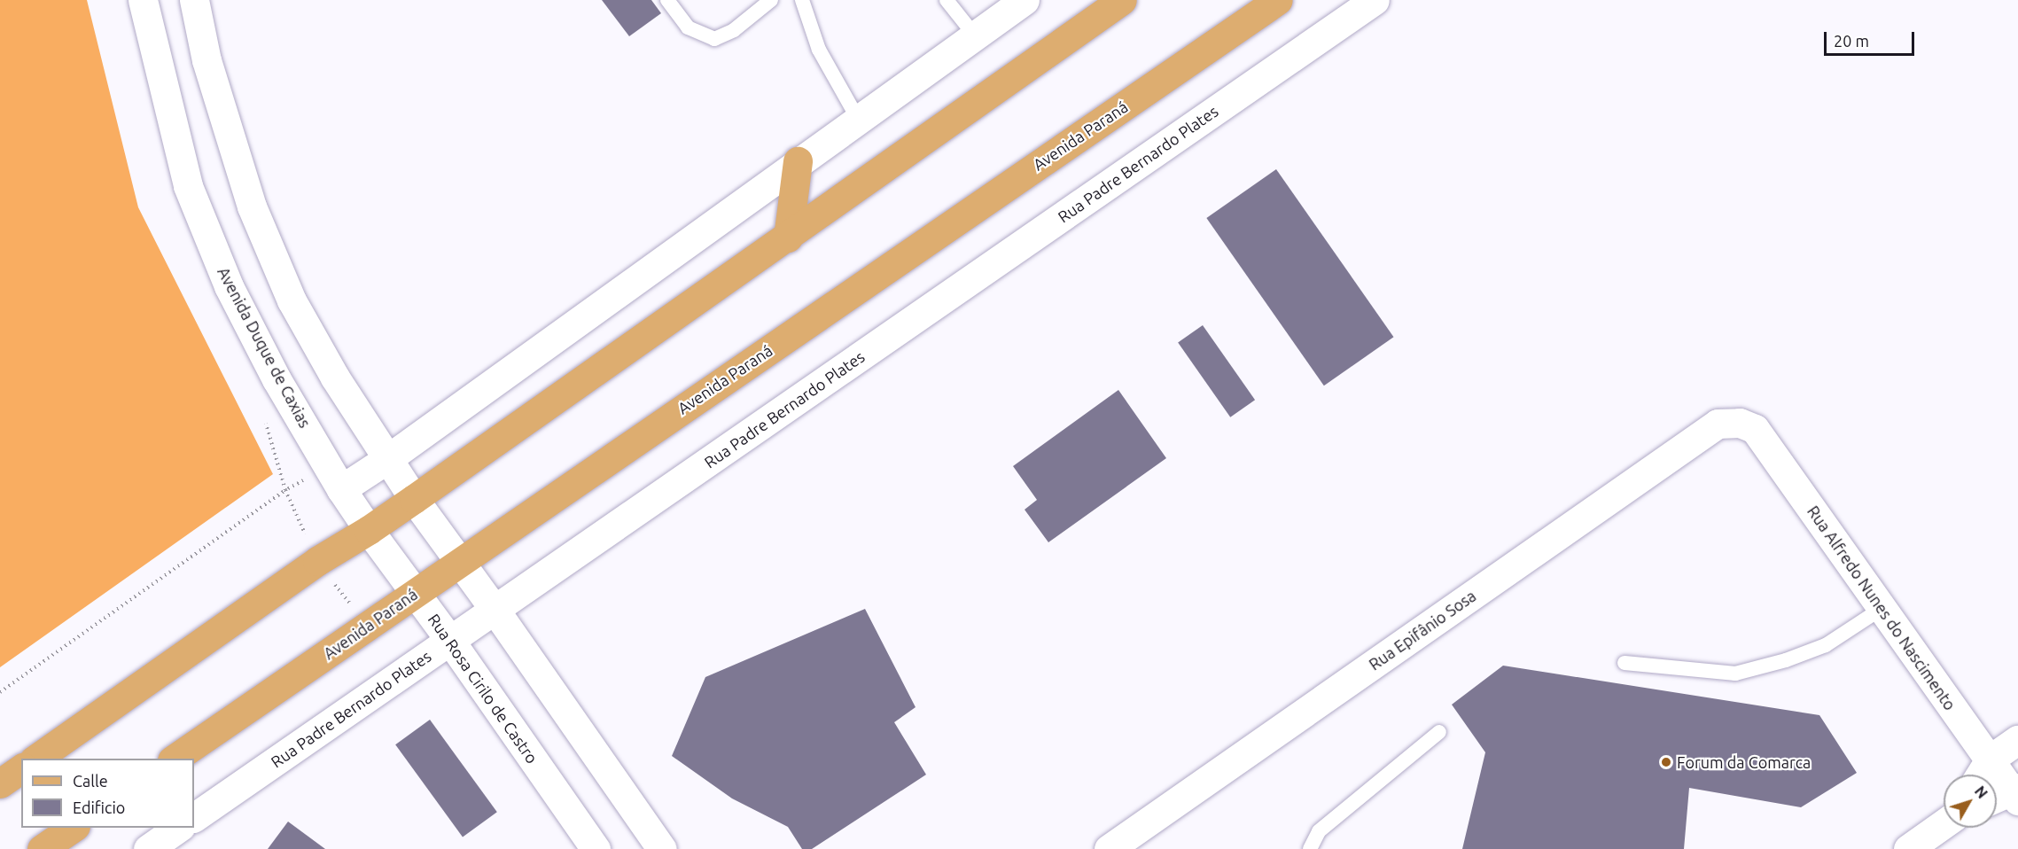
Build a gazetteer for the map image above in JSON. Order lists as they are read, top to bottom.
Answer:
{
  "streets": {
    "main road": ["Avenida Paraná"],
    "street": [
      "Rua Padre Bernardo Plates",
      "Avenida Duque de Caxias",
      "Rua Alfredo Nunes do Nascimento",
      "Rua Epifânio Sosa",
      "Rua Rosa Cirilo de Castro"
    ]
  },
  "crossings": [
    ["Avenida Paraná", "Rua Rosa Cirilo de Castro"],
    ["Rua Padre Bernardo Plates", "Rua Rosa Cirilo de Castro"],
    ["Avenida Duque de Caxias", "Rua Rosa Cirilo de Castro"],
    ["Rua Alfredo Nunes do Nascimento", "Rua Epifânio Sosa"]
  ],
  "places": ["Forum da Comarca"],
  "legend": ["Calle", "Edificio"],
  "scale_bar": "20 m",
  "north": "top right"
}
